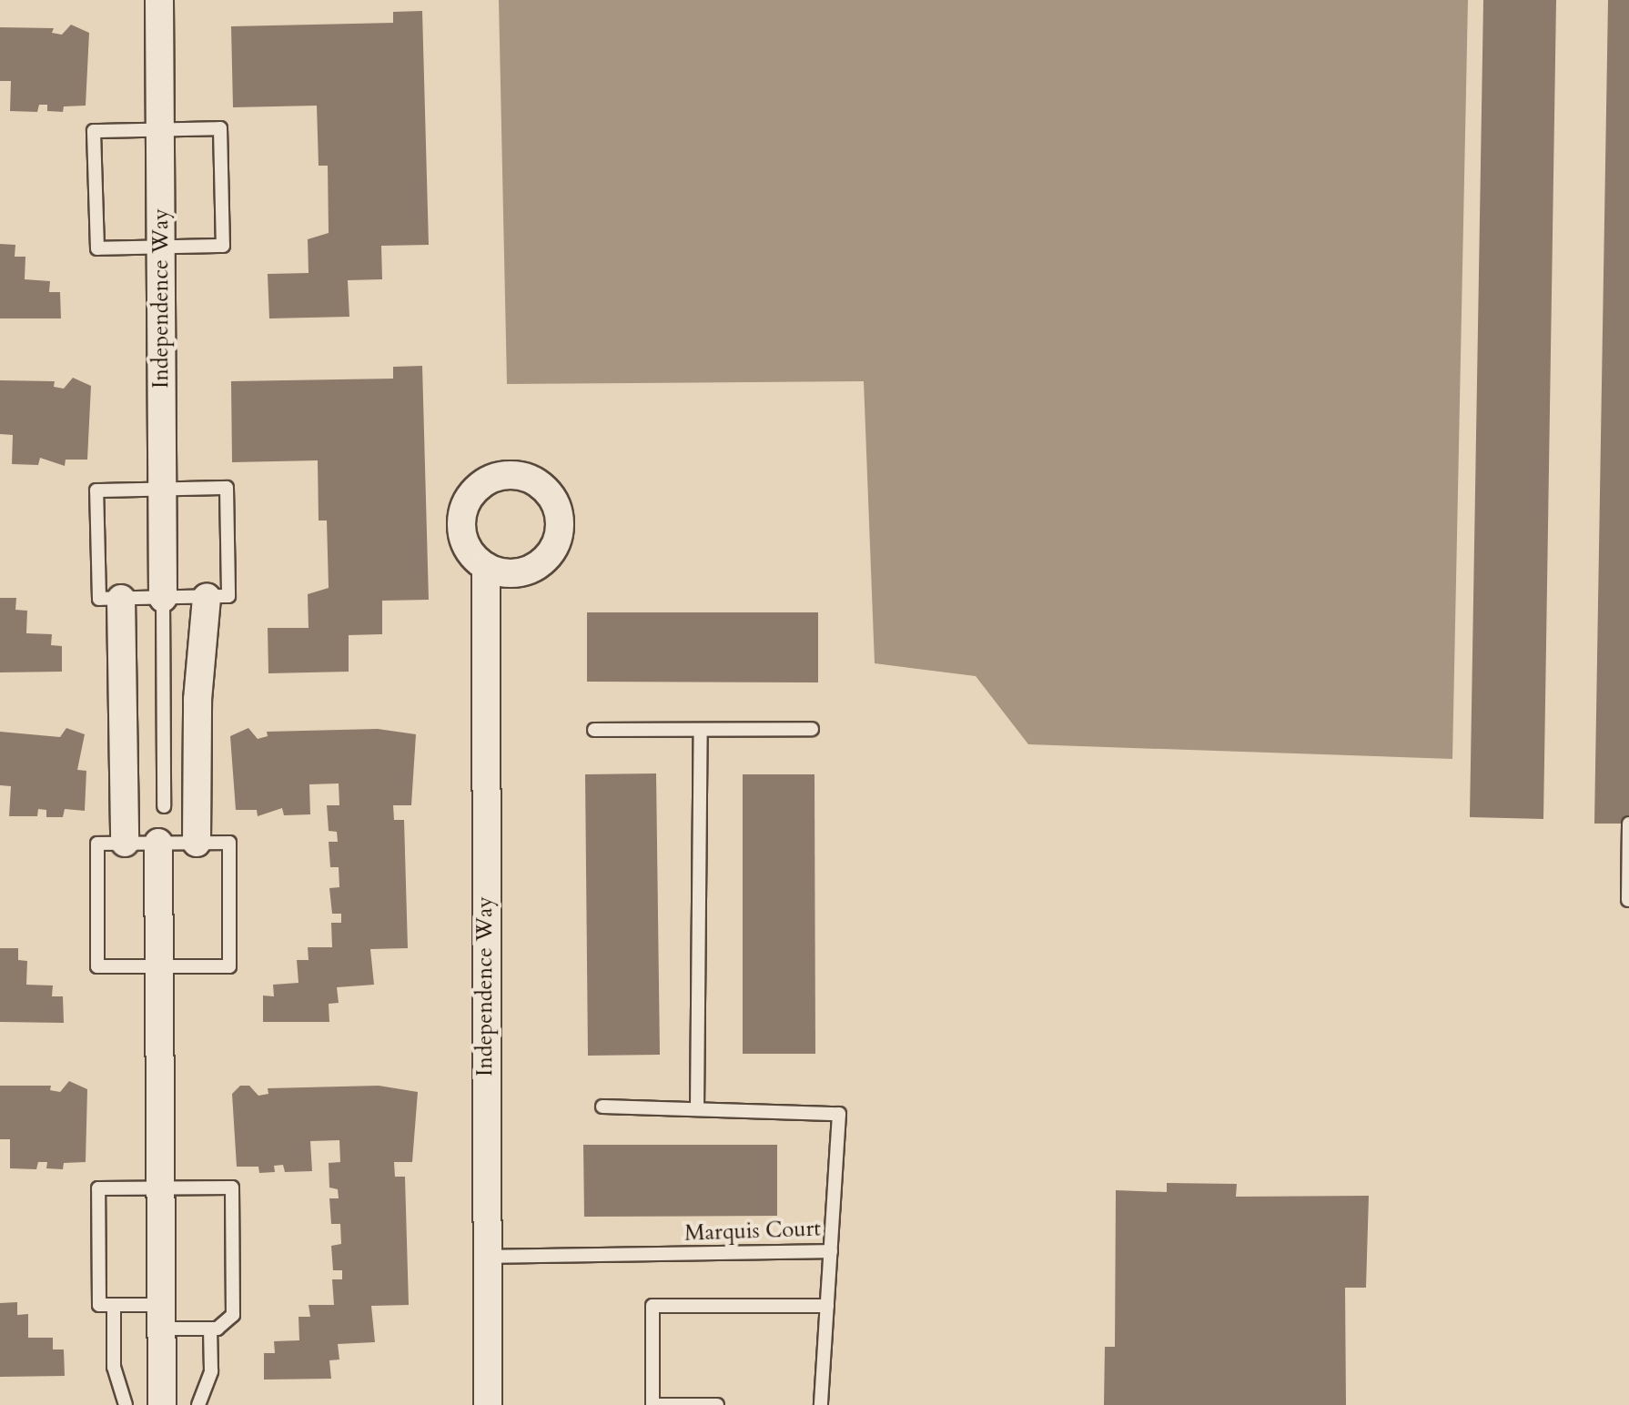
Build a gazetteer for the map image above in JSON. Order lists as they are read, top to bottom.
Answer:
{
  "streets": {
    "street": ["Independence Way"],
    "lane": ["Marquis Court"]
  },
  "crossings": [
    ["Independence Way", "Marquis Court"]
  ]
}
